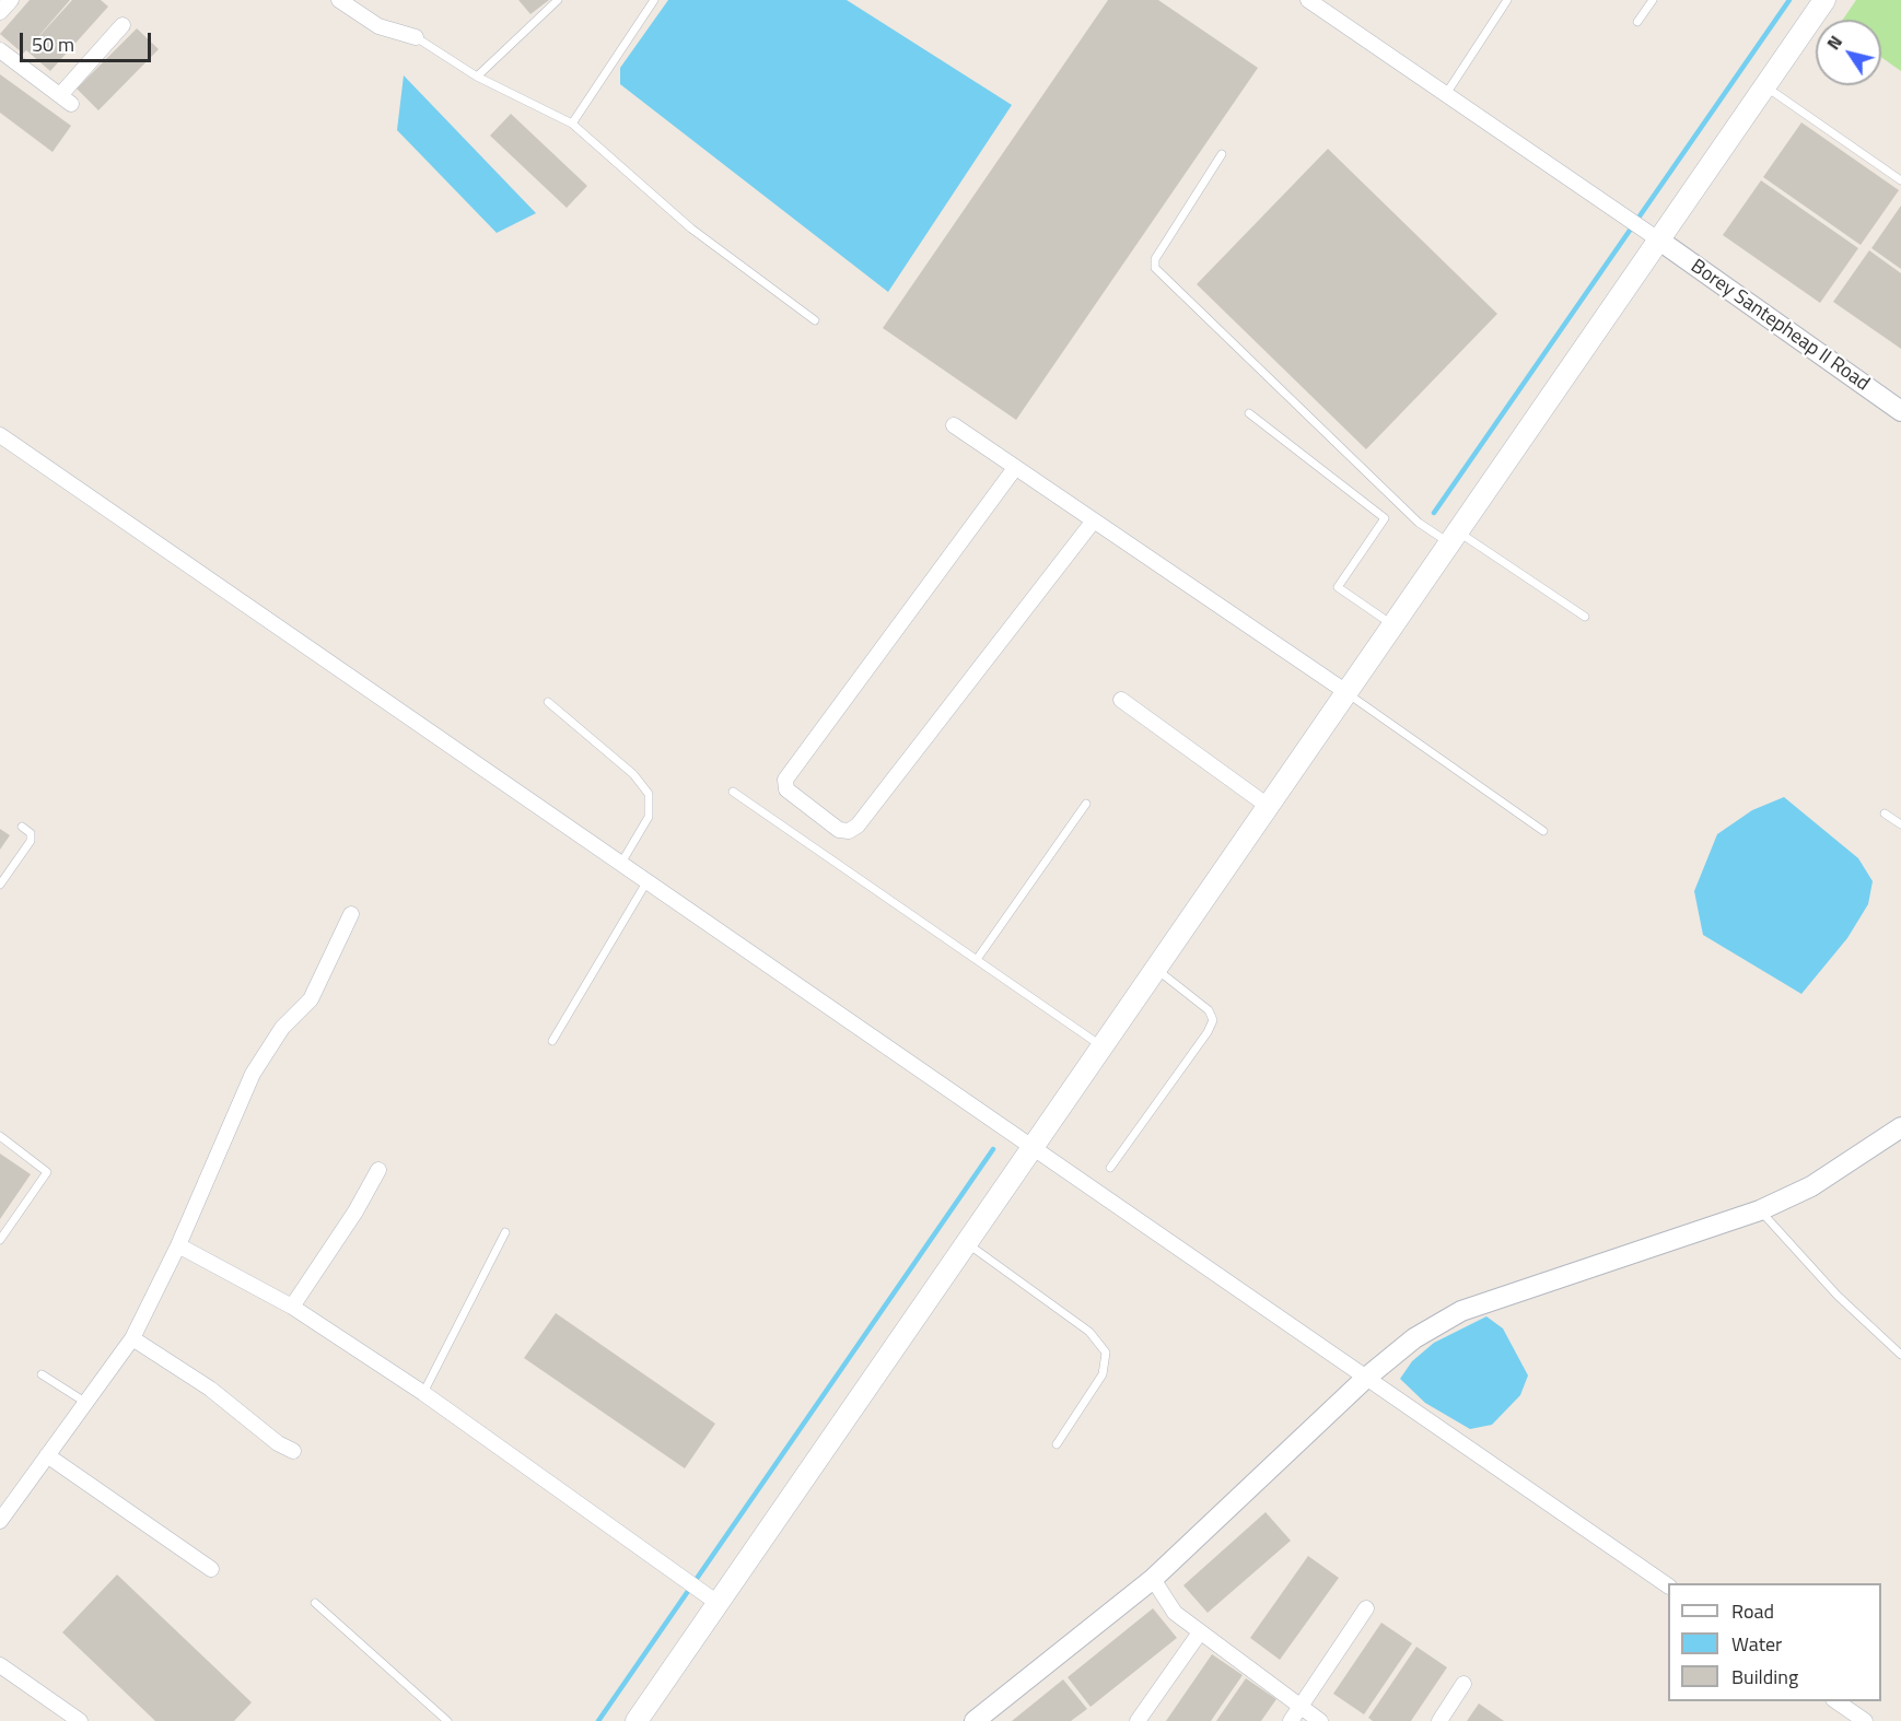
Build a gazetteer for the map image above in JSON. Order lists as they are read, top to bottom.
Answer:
{
  "streets": {
    "street": ["Borey Santepheap II Road"]
  },
  "legend": ["Road", "Water", "Building"],
  "scale_bar": "50 m",
  "north": "top left"
}
